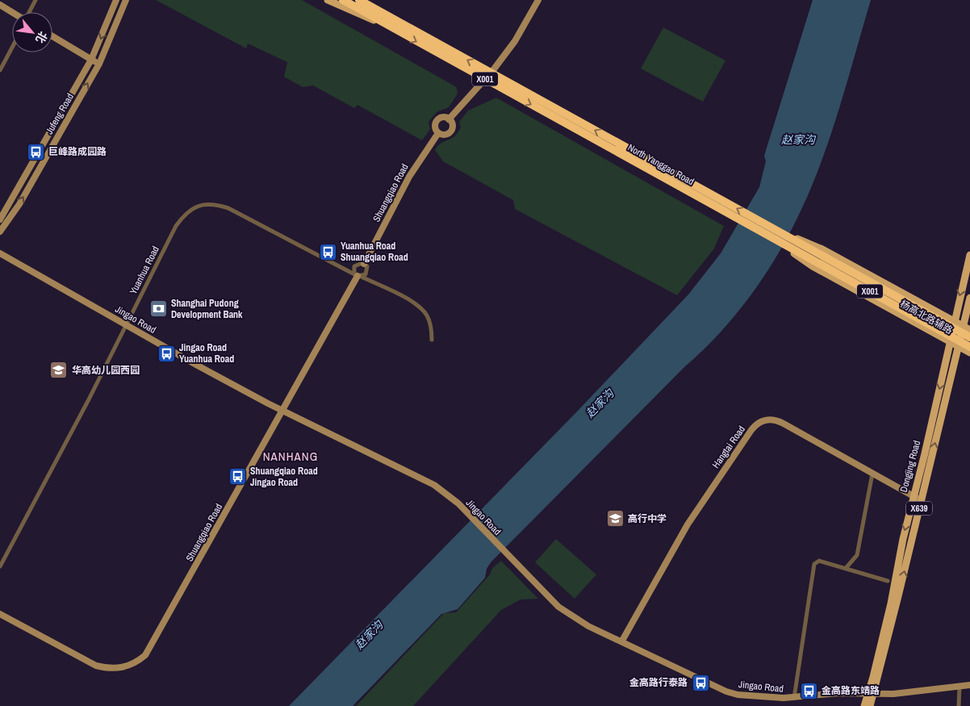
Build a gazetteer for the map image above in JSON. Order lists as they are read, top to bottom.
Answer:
{
  "streets": {
    "highway": ["X001", "North Yanggao Road"],
    "main road": [
      "Jufeng Road",
      "Shuangqiao Road",
      "杨高北路辅路",
      "Jingao Road",
      "Hangtai Road",
      "Dongjing Road",
      "X639"
    ],
    "street": ["Yuanhua Road"]
  },
  "crossings": [
    ["X001", "North Yanggao Road"],
    ["North Yanggao Road", "Shuangqiao Road"],
    ["North Yanggao Road", "杨高北路辅路"],
    ["Shuangqiao Road", "Yuanhua Road"],
    ["Shuangqiao Road", "Jingao Road"],
    ["Yuanhua Road", "Jingao Road"],
    ["杨高北路辅路", "Dongjing Road"],
    ["Jingao Road", "Hangtai Road"],
    ["Jingao Road", "Dongjing Road"],
    ["Hangtai Road", "Dongjing Road"]
  ],
  "districts": ["NANHANG"],
  "water": ["赵家沟"],
  "places": {
    "bus stop": [
      "巨峰路成园路",
      "Yuanhua Road Shuangqiao Road",
      "Jingao Road Yuanhua Road",
      "Shuangqiao Road Jingao Road",
      "金高路行泰路",
      "金高路东靖路"
    ],
    "bank": ["Shanghai Pudong Development Bank"],
    "school or university": ["华高幼儿园西园", "高行中学"]
  },
  "north": "bottom right"
}
